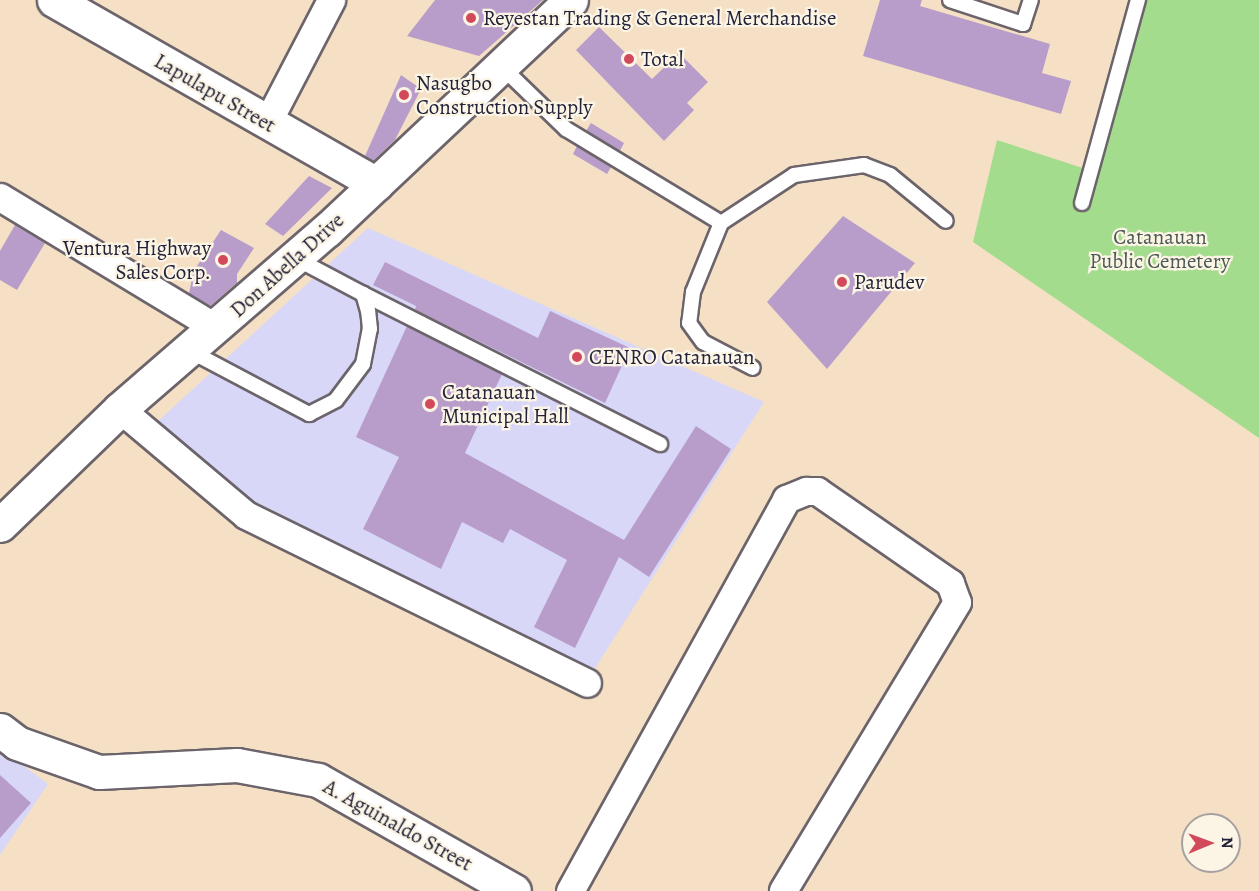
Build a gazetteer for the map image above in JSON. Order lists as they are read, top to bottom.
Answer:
{
  "streets": {
    "main road": ["Lapulapu Street", "Don Abella Drive", "A. Aguinaldo Street"]
  },
  "crossings": [
    ["Lapulapu Street", "Don Abella Drive"]
  ],
  "parks": ["Catanauan Public Cemetery"],
  "places": [
    "Reyestan Trading & General Merchandise",
    "Total",
    "Nasugbo Construction Supply",
    "Ventura Highway Sales Corp.",
    "Parudev",
    "CENRO Catanauan",
    "Catanauan Municipal Hall"
  ],
  "north": "right"
}
